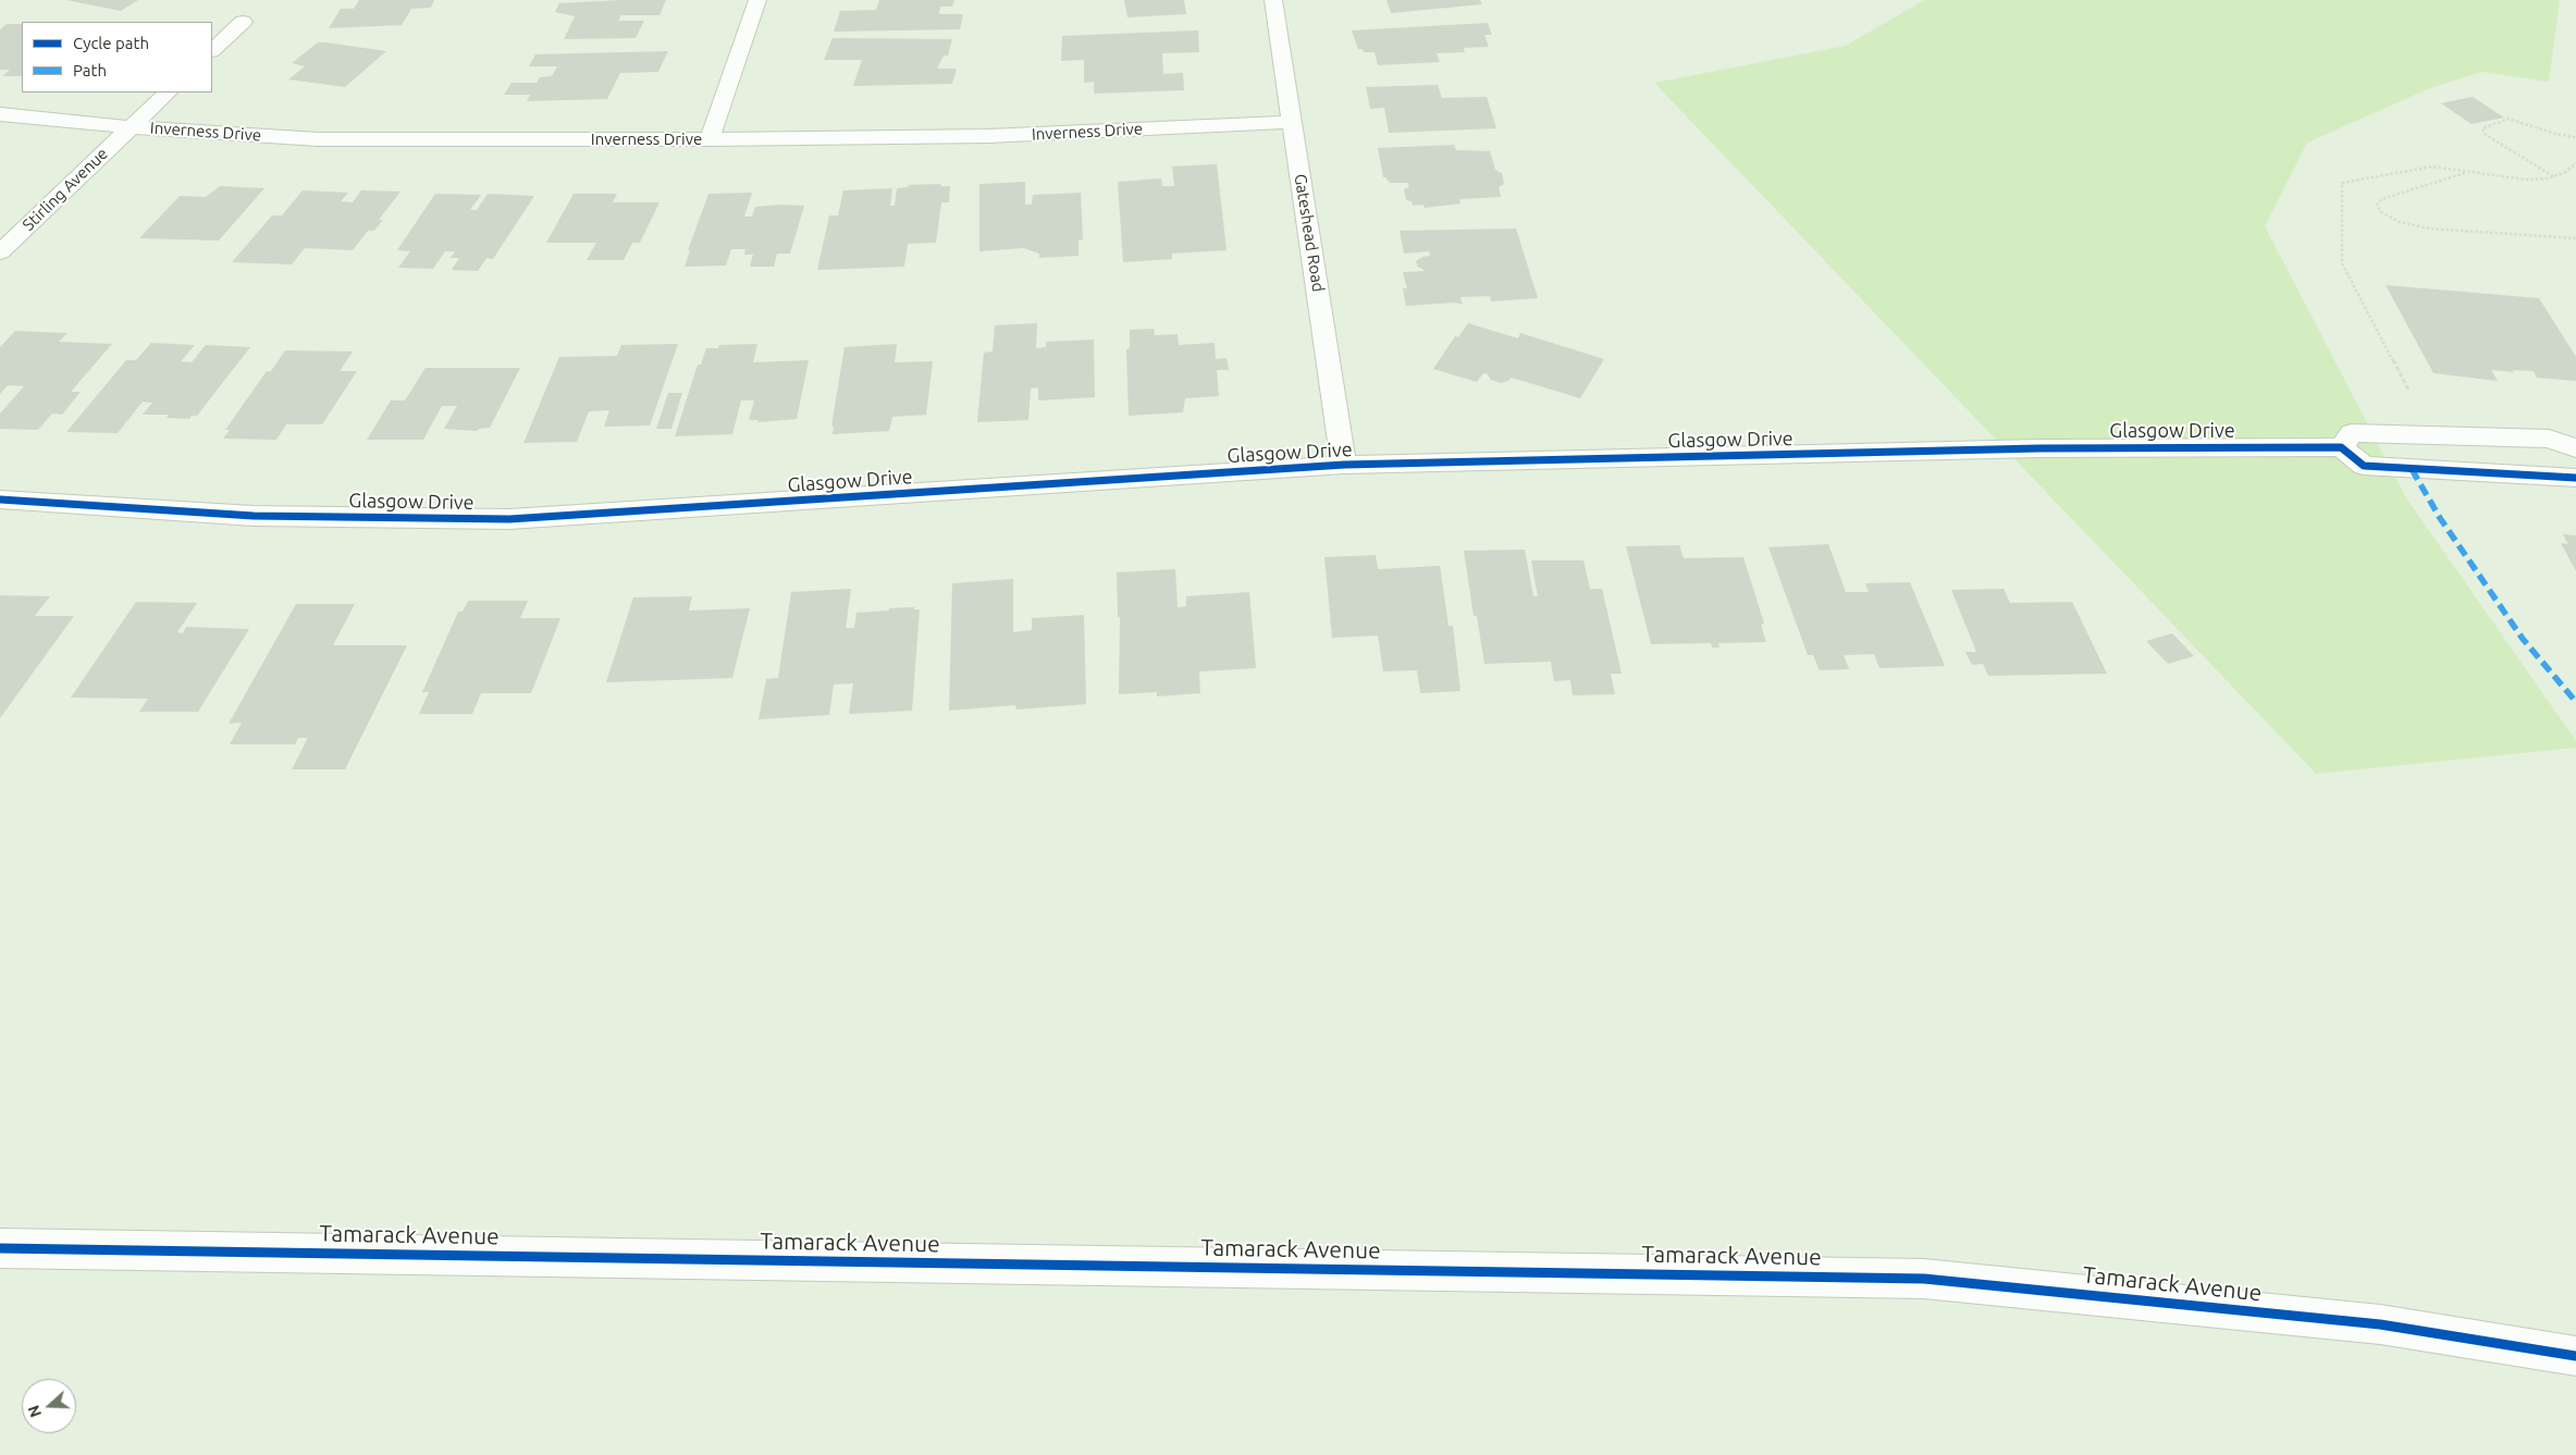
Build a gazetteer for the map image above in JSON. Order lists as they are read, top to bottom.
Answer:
{
  "streets": {
    "street": [
      "Inverness Drive",
      "Stirling Avenue",
      "Gateshead Road",
      "Glasgow Drive",
      "Tamarack Avenue"
    ]
  },
  "crossings": [
    ["Inverness Drive", "Stirling Avenue"],
    ["Inverness Drive", "Gateshead Road"],
    ["Gateshead Road", "Glasgow Drive"]
  ],
  "legend": ["Cycle path", "Path"],
  "north": "left"
}
